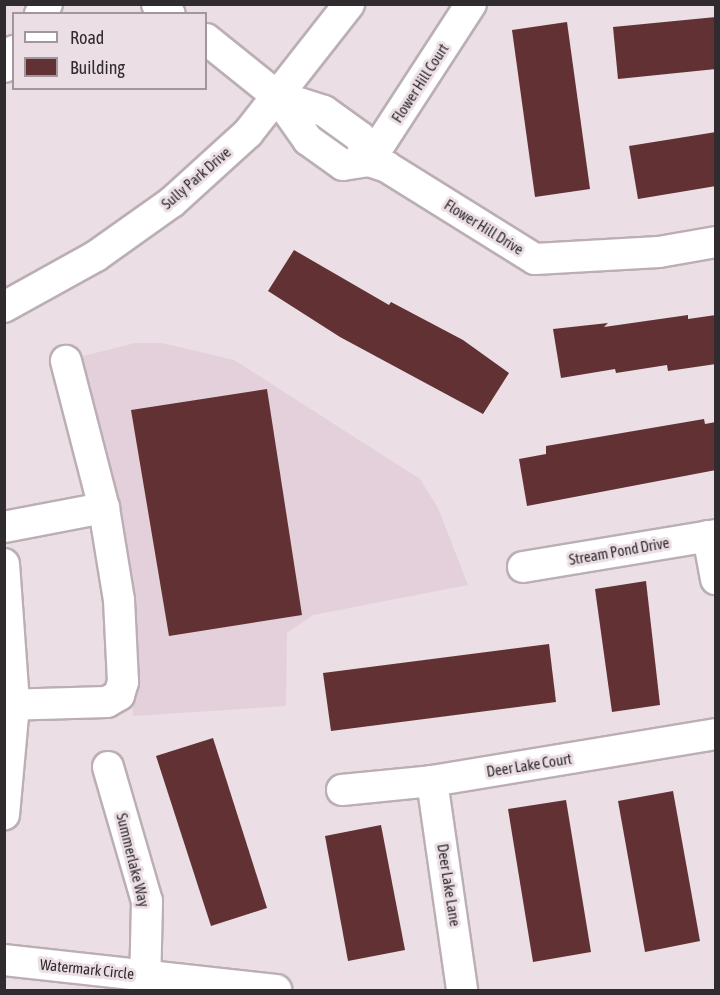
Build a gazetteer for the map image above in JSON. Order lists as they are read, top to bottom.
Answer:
{
  "streets": {
    "street": [
      "Flower Hill Court",
      "Sully Park Drive",
      "Flower Hill Drive",
      "Stream Pond Drive",
      "Deer Lake Court",
      "Summerlake Way",
      "Deer Lake Lane",
      "Watermark Circle"
    ]
  },
  "crossings": [
    ["Flower Hill Court", "Flower Hill Drive"],
    ["Sully Park Drive", "Flower Hill Drive"],
    ["Deer Lake Court", "Deer Lake Lane"],
    ["Summerlake Way", "Watermark Circle"]
  ],
  "legend": ["Road", "Building"]
}
